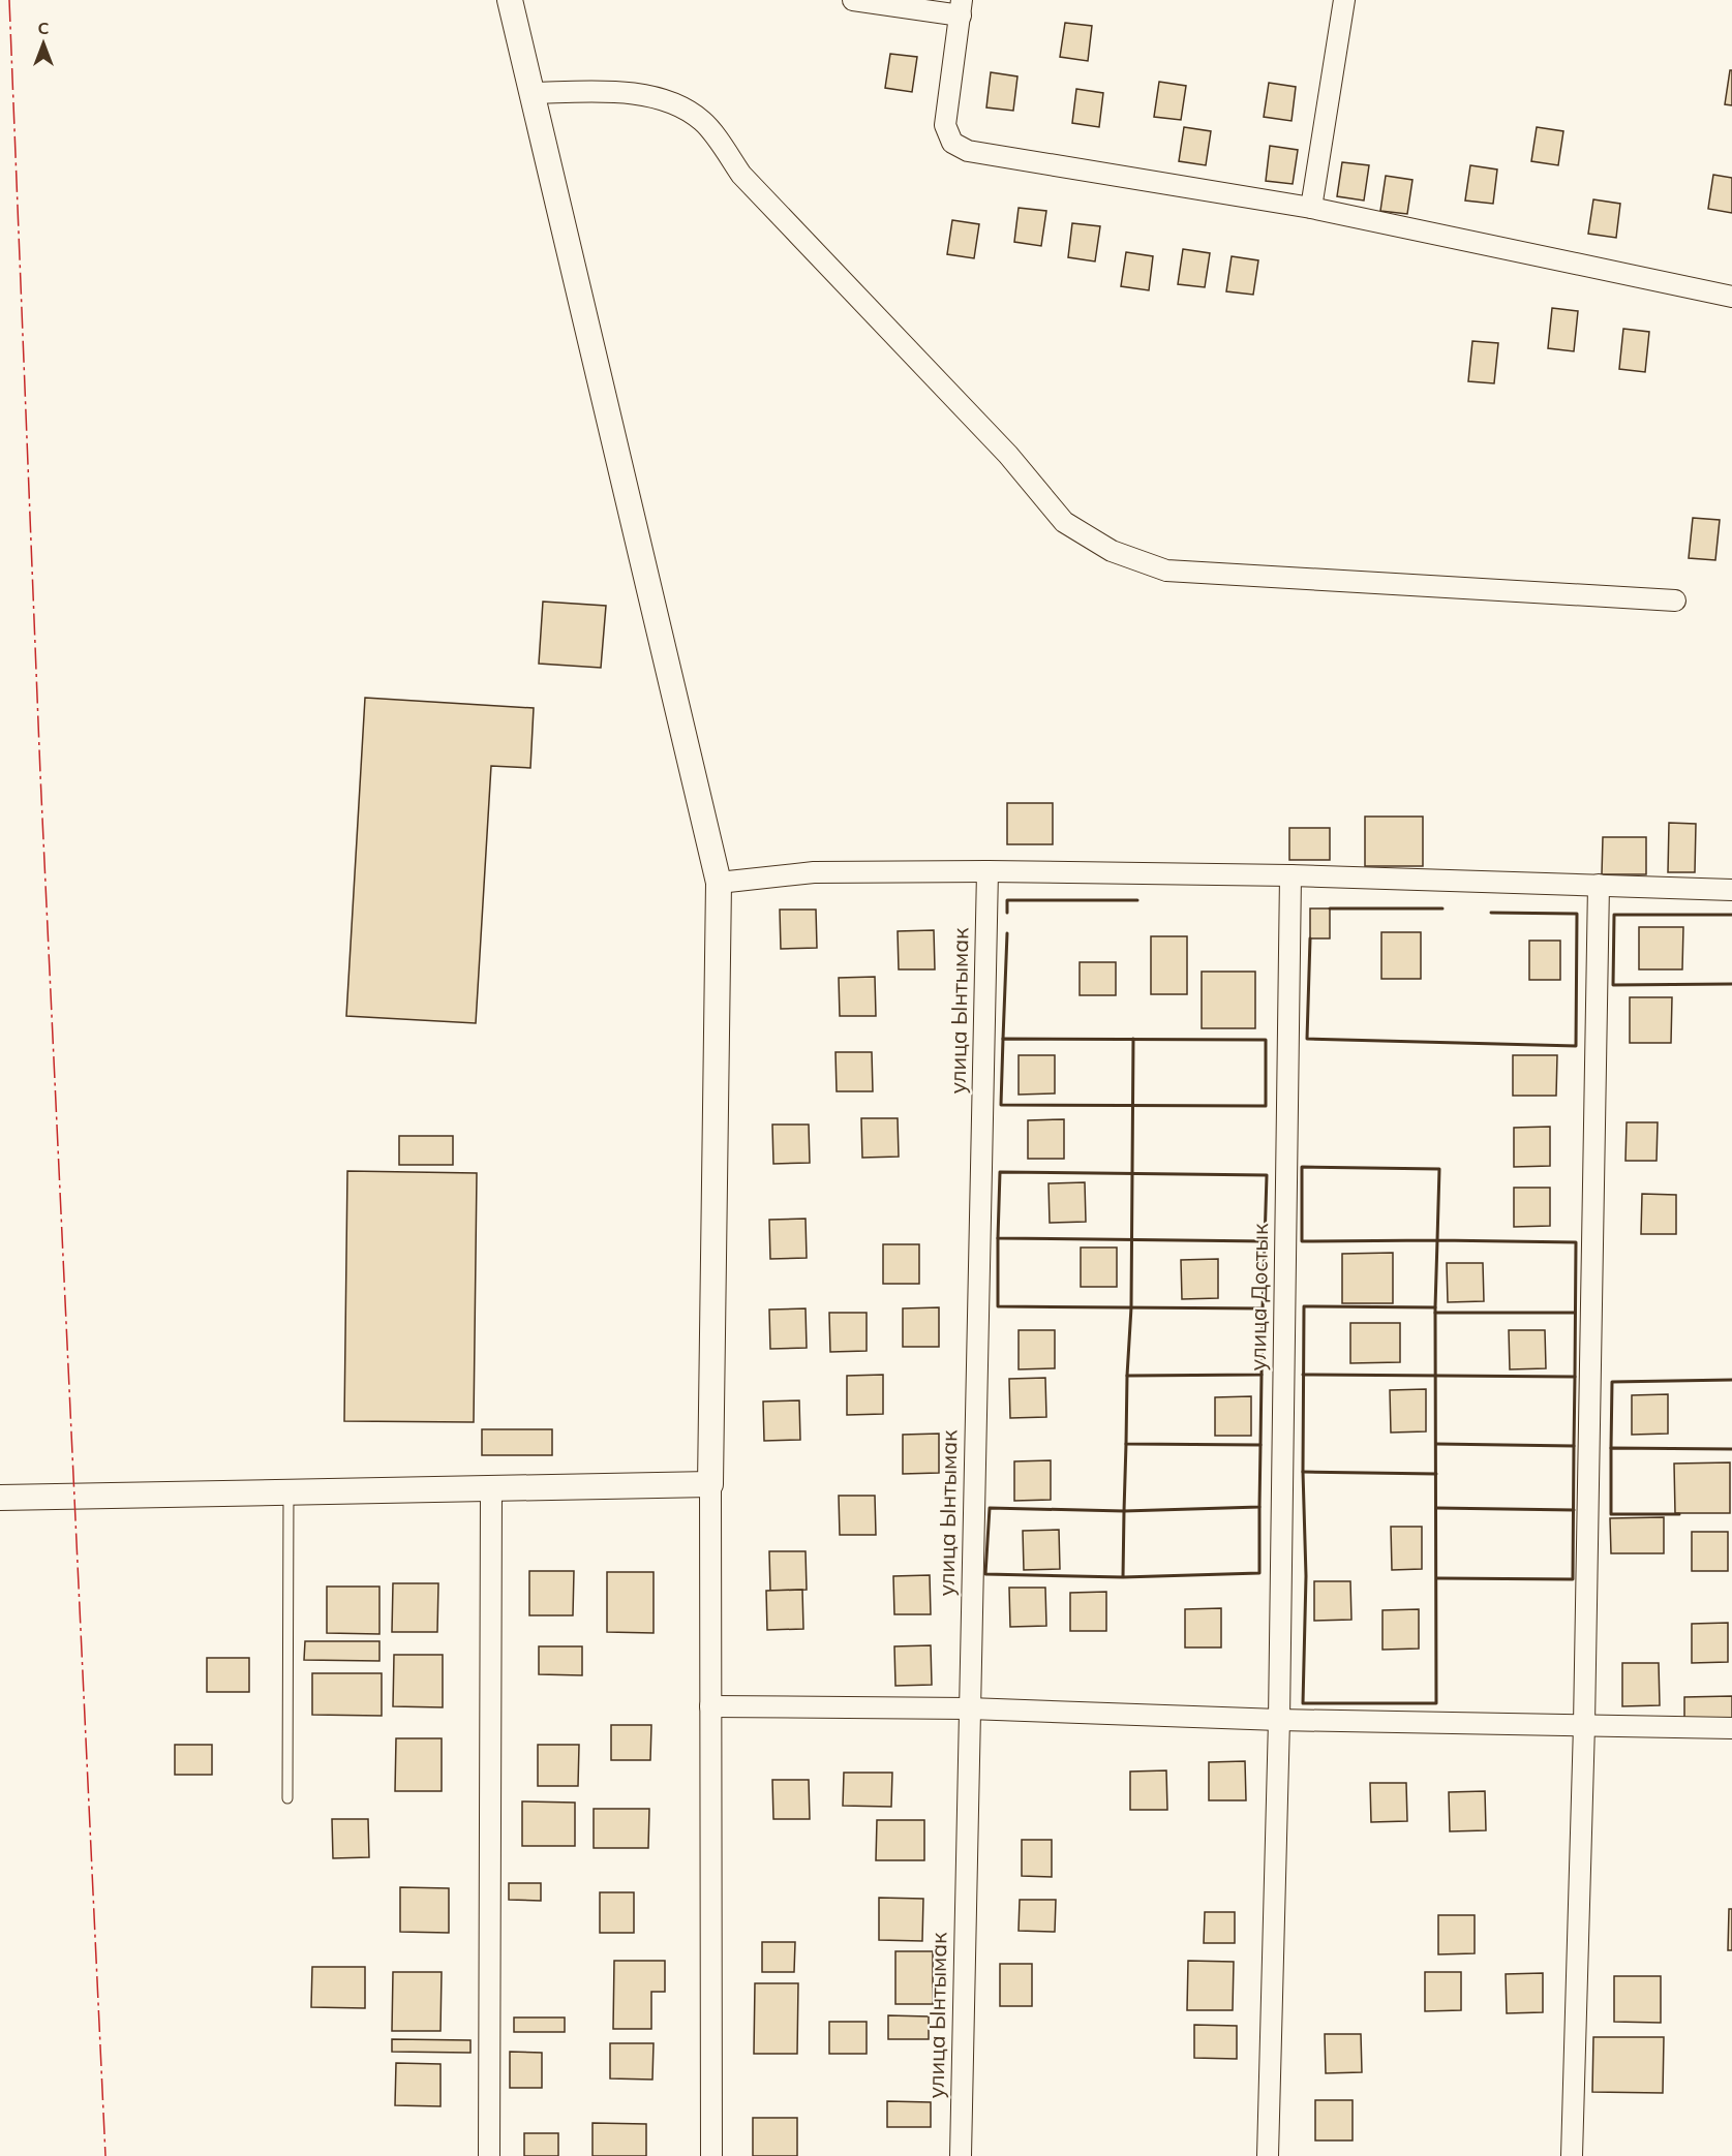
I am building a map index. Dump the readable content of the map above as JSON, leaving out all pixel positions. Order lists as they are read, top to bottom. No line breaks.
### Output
{"streets":{"street":["улица Ынтымак","улица Достык"]},"north":"top"}
